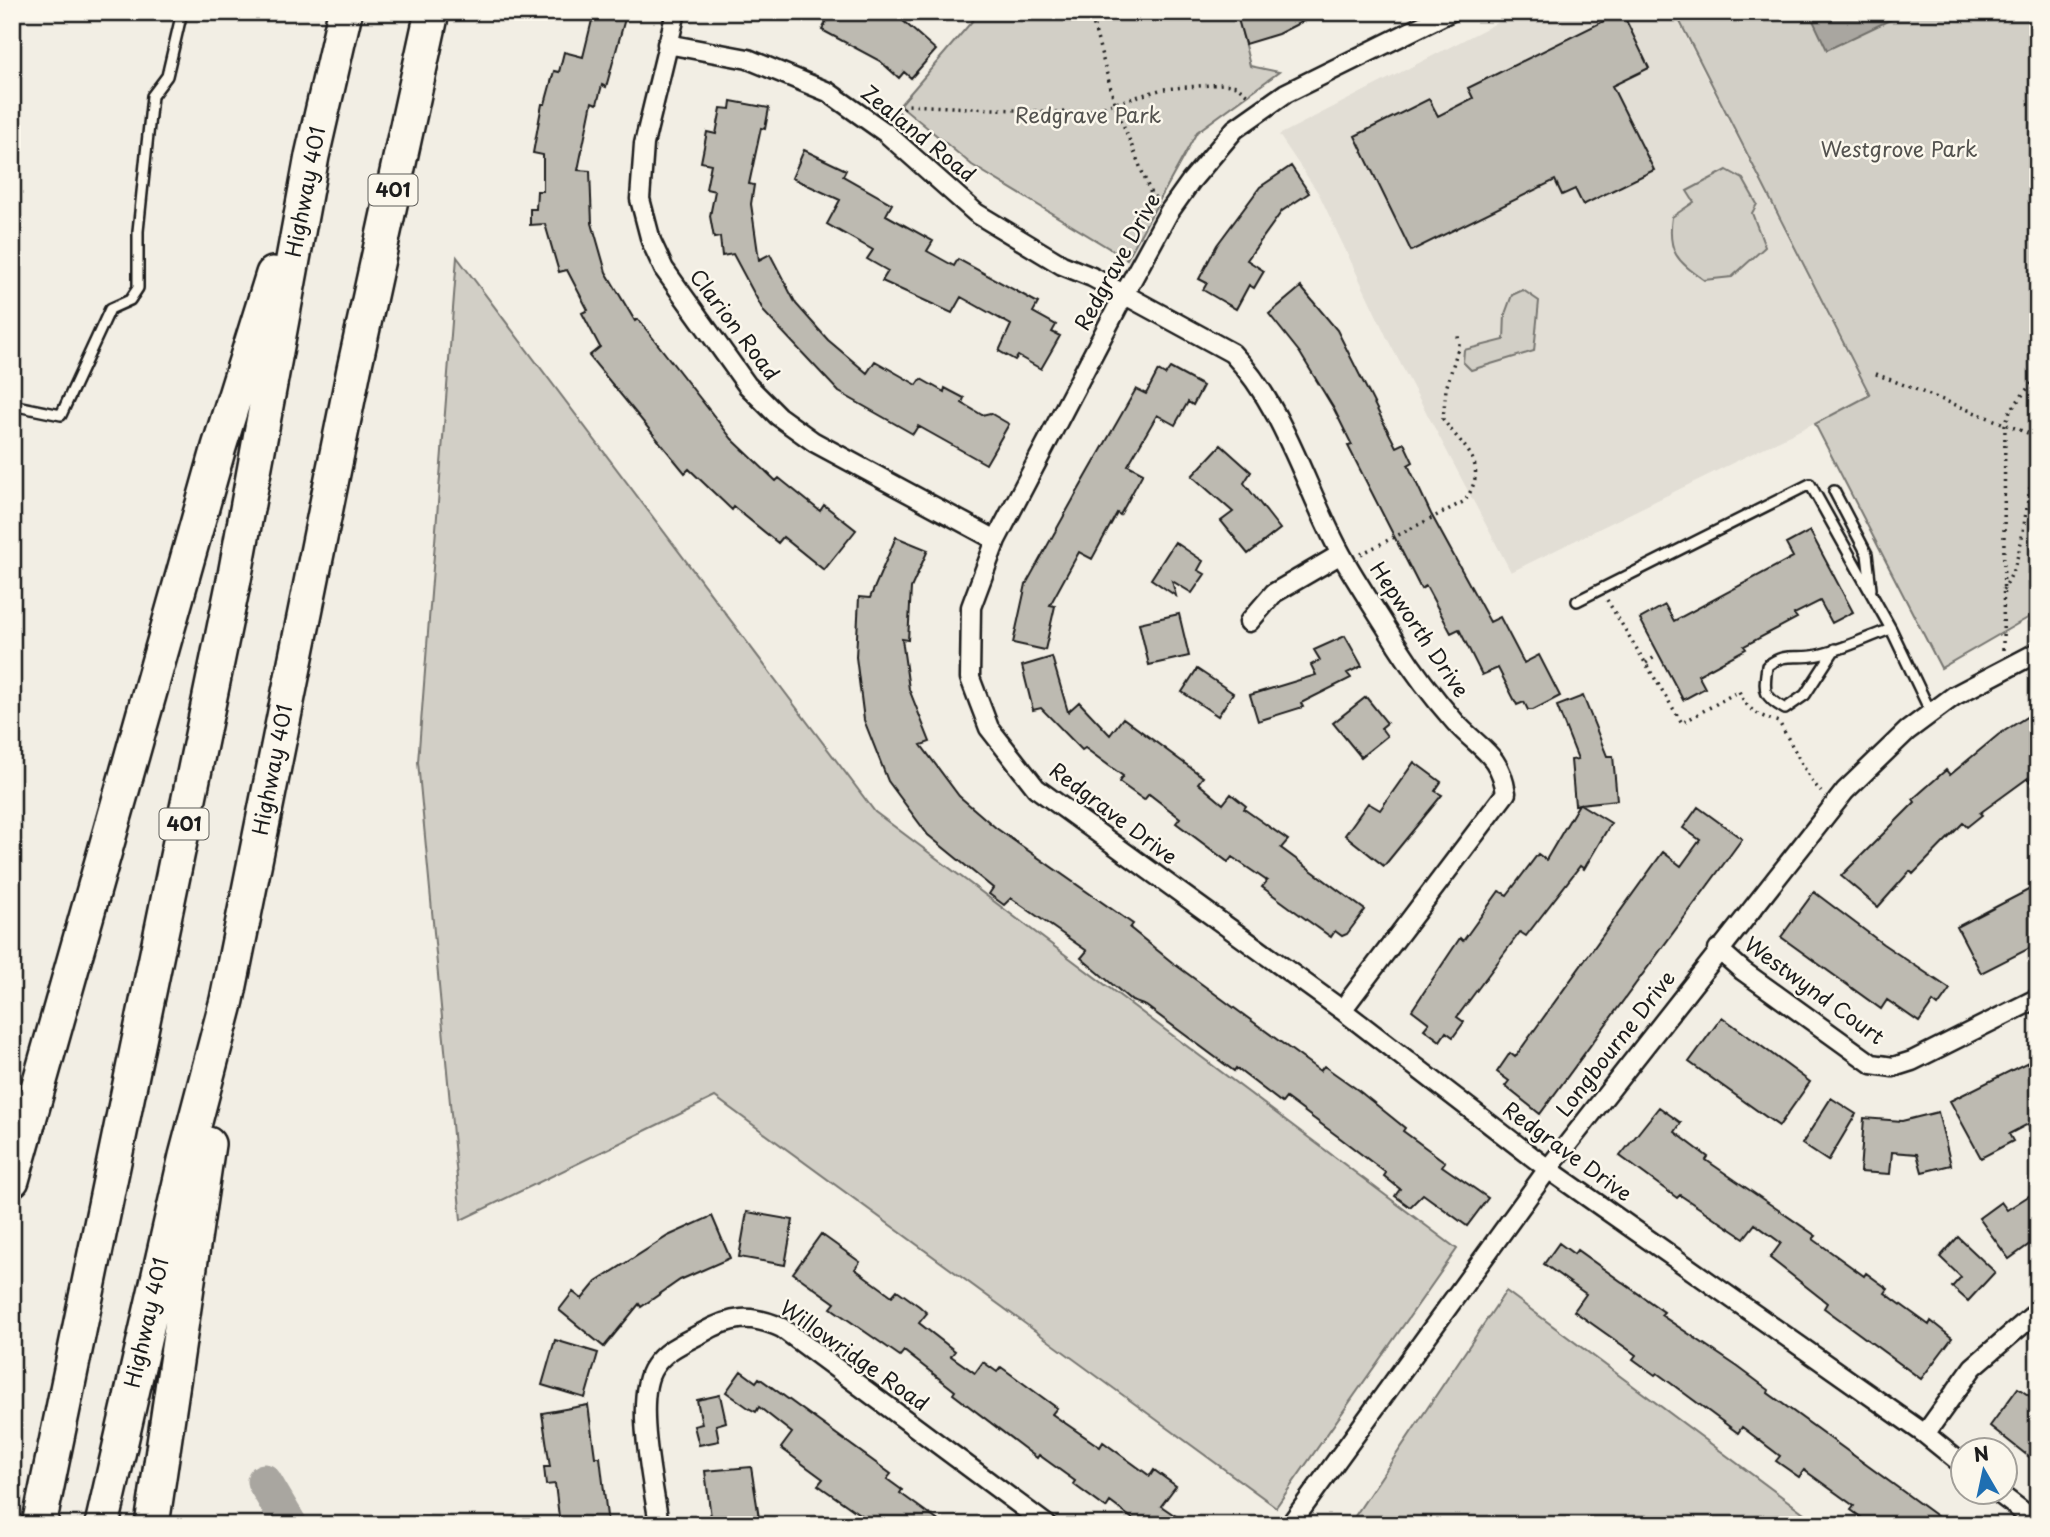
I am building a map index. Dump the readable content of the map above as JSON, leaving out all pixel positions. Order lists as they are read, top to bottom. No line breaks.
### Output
{"streets":{"highway":["401","Highway 401"],"street":["Zealand Road","Redgrave Drive","Clarion Road","Hepworth Drive","Westwynd Court","Longbourne Drive","Willowridge Road"]},"crossings":[["Zealand Road","Redgrave Drive"],["Zealand Road","Clarion Road"],["Zealand Road","Hepworth Drive"],["Redgrave Drive","Clarion Road"],["Redgrave Drive","Hepworth Drive"],["Redgrave Drive","Longbourne Drive"],["Westwynd Court","Longbourne Drive"]],"parks":["Redgrave Park","Westgrove Park"],"north":"top"}
